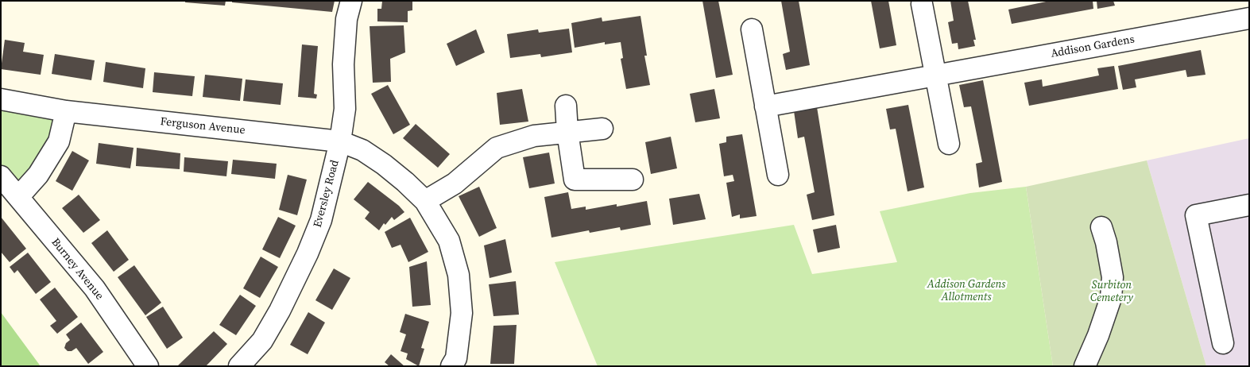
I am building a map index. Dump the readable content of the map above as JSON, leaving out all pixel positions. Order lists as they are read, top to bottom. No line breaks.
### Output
{"streets":{"street":["Addison Gardens","Ferguson Avenue","Eversley Road","Burney Avenue"]},"crossings":[["Ferguson Avenue","Eversley Road"]],"parks":["Addison Gardens Allotments","Surbiton Cemetery"]}
